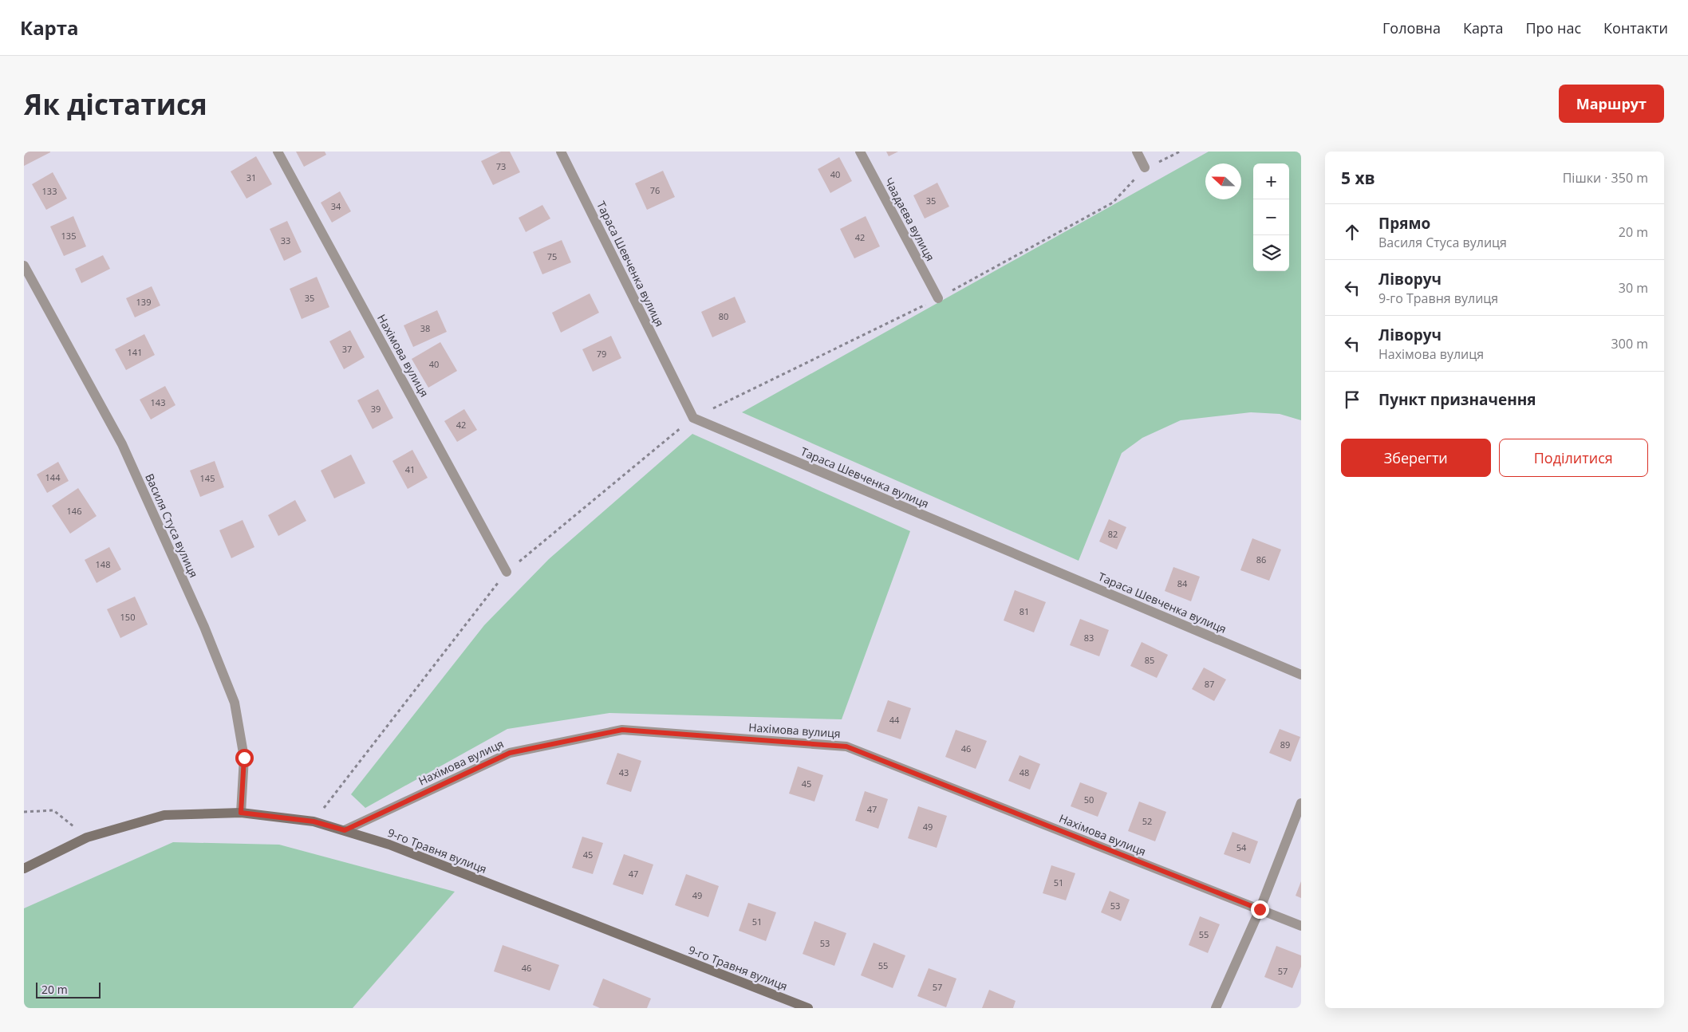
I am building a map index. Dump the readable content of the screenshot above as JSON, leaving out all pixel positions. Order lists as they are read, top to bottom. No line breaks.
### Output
{"streets":{"main road":["9-го Травня вулиця"],"street":["Чаадаєва вулиця","Тараса Шевченка вулиця","Нахімова вулиця","Василя Стуса вулиця"]},"crossings":[["Нахімова вулиця","9-го Травня вулиця"],["Василя Стуса вулиця","9-го Травня вулиця"]],"house_numbers":["73","40","31","76","133","35","34","135","42","33","75","35","139","80","38","37","141","79","40","143","39","42","41","144","145","146","82","86","148","84","81","150","83","85","87","44","89","46","43","48","45","50","47","52","49","54","45","47","51","49","53","51","55","53","55","46","57","57"],"scale_bar":"20 m","north":"left","page":{"header":"Карта","nav":["Головна","Карта","Про нас","Контакти"],"buttons":["Маршрут",["Зберегти","Поділитися"]],"title":"Як дістатися","heading":["5 хв","Пішки · 350 m"],"map_buttons":["+","−"],"list":[["Прямо","Василя Стуса вулиця","20 m"],["Ліворуч","9-го Травня вулиця","30 m"],["Ліворуч","Нахімова вулиця","300 m"],"Пункт призначення"],"scale":"20 m"}}
